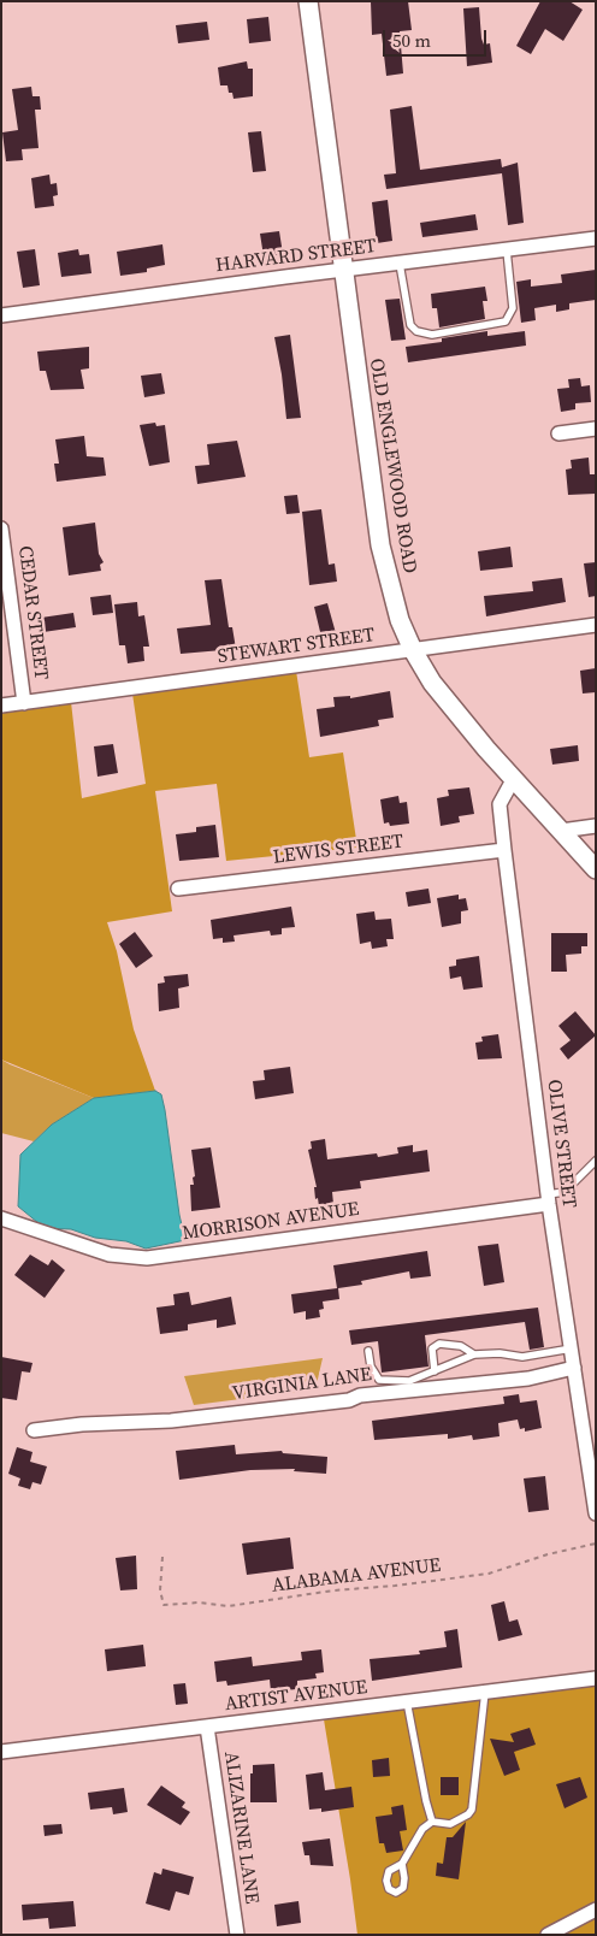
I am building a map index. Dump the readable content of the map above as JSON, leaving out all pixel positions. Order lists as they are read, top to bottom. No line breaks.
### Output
{"streets":{"street":["HARVARD STREET","OLD ENGLEWOOD ROAD","CEDAR STREET","STEWART STREET","LEWIS STREET","OLIVE STREET","MORRISON AVENUE","VIRGINIA LANE","ARTIST AVENUE","ALIZARINE LANE"],"path":["ALABAMA AVENUE"]},"crossings":[["HARVARD STREET","OLD ENGLEWOOD ROAD"],["OLD ENGLEWOOD ROAD","STEWART STREET"],["OLD ENGLEWOOD ROAD","OLIVE STREET"],["CEDAR STREET","STEWART STREET"],["LEWIS STREET","OLIVE STREET"],["OLIVE STREET","MORRISON AVENUE"],["OLIVE STREET","VIRGINIA LANE"],["ARTIST AVENUE","ALIZARINE LANE"]],"scale_bar":"50 m"}
